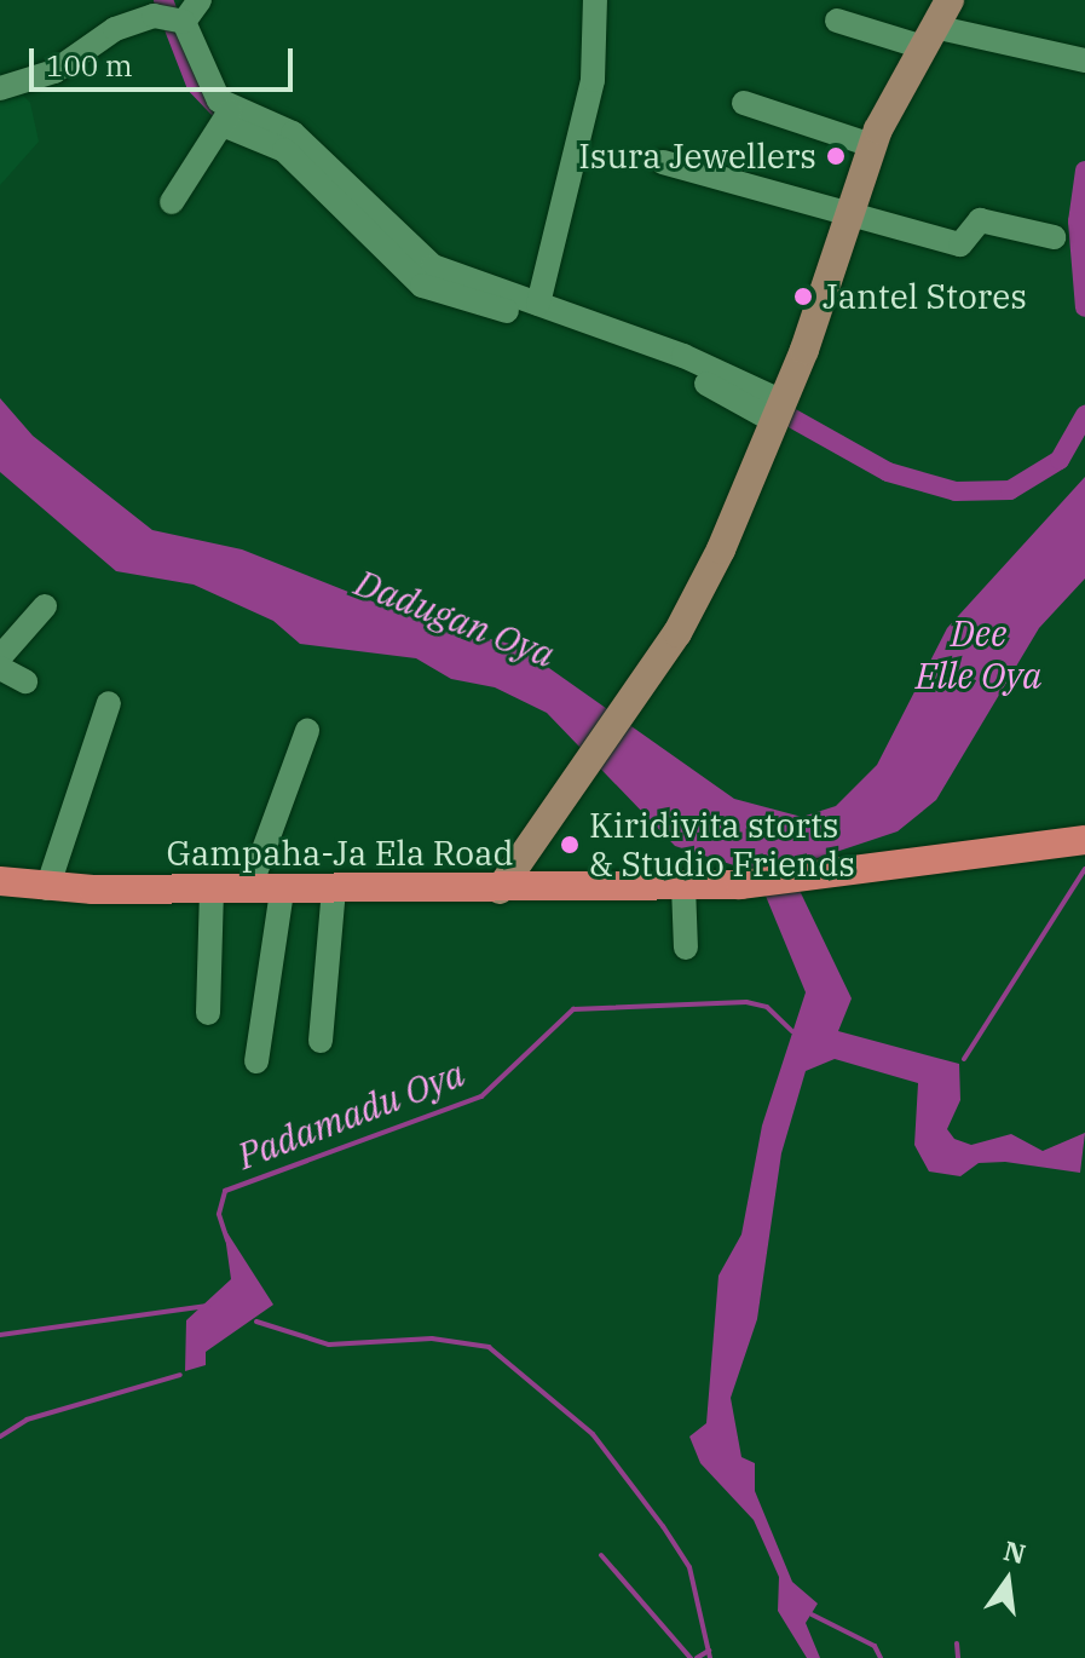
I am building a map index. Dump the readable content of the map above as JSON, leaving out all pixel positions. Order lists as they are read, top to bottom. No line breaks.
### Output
{"streets":{"highway":["Gampaha-Ja Ela Road"]},"water":["Dadugan Oya","Dee Elle Oya","Padamadu Oya"],"places":["Isura Jewellers","Jantel Stores","Kiridivita storts & Studio Friends"],"scale_bar":"100 m","north":"top"}
